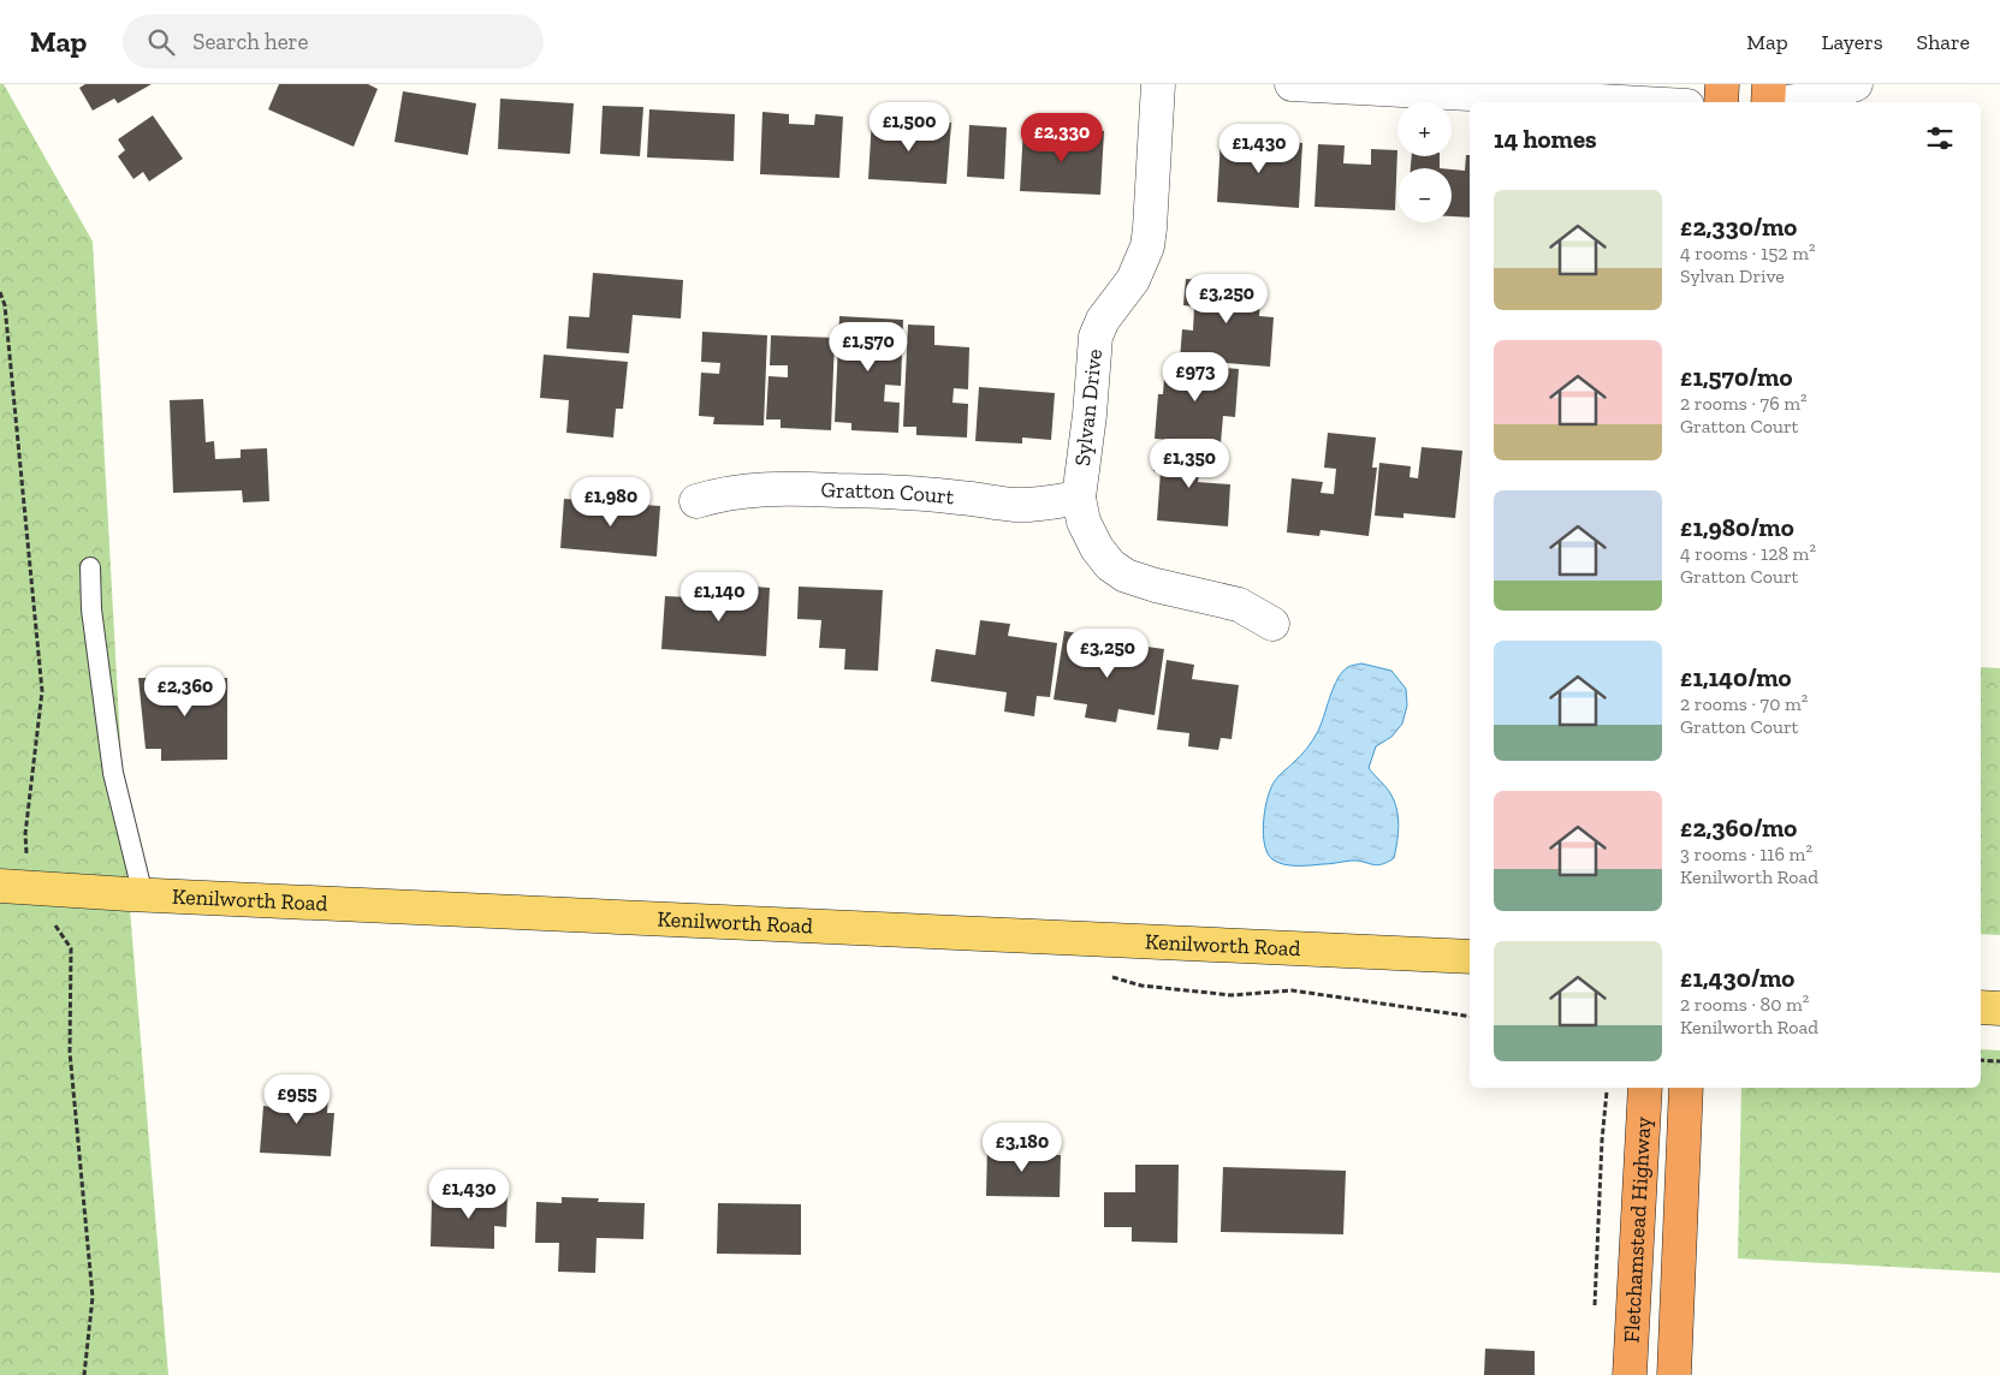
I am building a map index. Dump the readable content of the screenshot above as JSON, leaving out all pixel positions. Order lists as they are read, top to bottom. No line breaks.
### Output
{"streets":{"highway":["Fletchamstead Highway"],"main road":["Kenilworth Road"],"street":["Sylvan Drive","Gratton Court"]},"crossings":[["Sylvan Drive","Gratton Court"]],"page":{"header":"Map","search":"Search here","nav":["Map","Layers","Share"],"map_buttons":["+","−"],"price":["£1,500","£2,330","£1,430","£3,250","£1,570","£973","£1,350","£1,980","£1,140","£3,250","£2,360","£955","£3,180","£1,430"],"heading":"14 homes","list":[{"name":"£2,330/mo","note":"4 rooms · 152 m² · Sylvan Drive"},{"name":"£1,570/mo","note":"2 rooms · 76 m² · Gratton Court"},{"name":"£1,980/mo","note":"4 rooms · 128 m² · Gratton Court"},{"name":"£1,140/mo","note":"2 rooms · 70 m² · Gratton Court"},{"name":"£2,360/mo","note":"3 rooms · 116 m² · Kenilworth Road"},{"name":"£1,430/mo","note":"2 rooms · 80 m² · Kenilworth Road"}]}}
